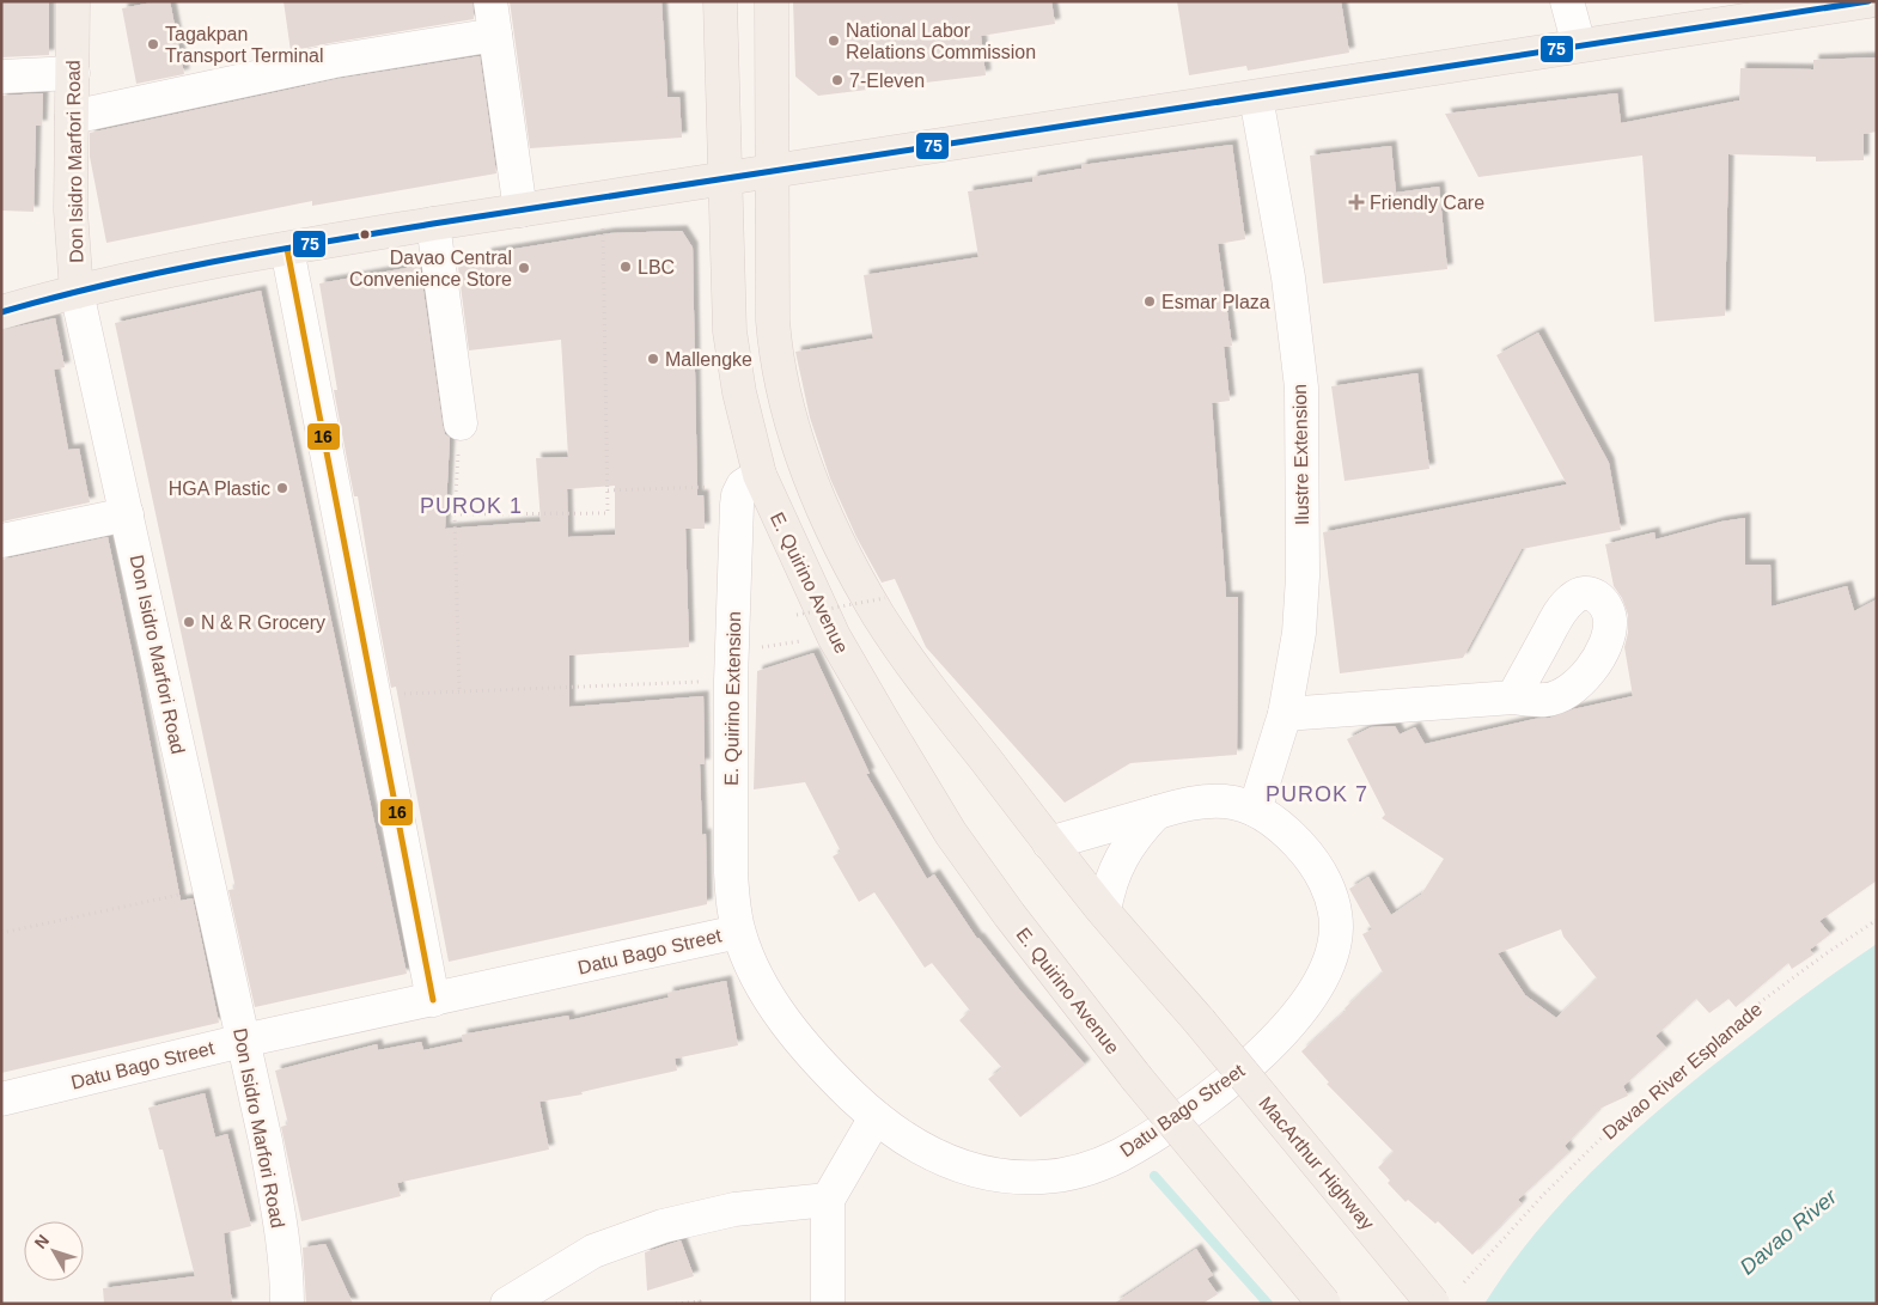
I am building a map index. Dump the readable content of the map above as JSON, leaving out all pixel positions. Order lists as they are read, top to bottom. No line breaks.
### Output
{"streets":{"main road":["Don Isidro Marfori Road","E. Quirino Avenue","MacArthur Highway"],"street":["Ilustre Extension","E. Quirino Extension","Datu Bago Street"],"path":["Davao River Esplanade"]},"crossings":[["Don Isidro Marfori Road","Datu Bago Street"],["Ilustre Extension","Datu Bago Street"],["E. Quirino Avenue","E. Quirino Extension"],["E. Quirino Extension","Datu Bago Street"]],"districts":["PUROK 1","PUROK 7"],"water":["Davao River"],"places":{"other":["National Labor Relations Commission","Tagakpan Transport Terminal","7-Eleven","LBC","Davao Central Convenience Store","Esmar Plaza","Mallengke","HGA Plastic","N & R Grocery"],"health":["Friendly Care"]},"lines":["transit line 75","transit line 16"],"north":"top left"}
